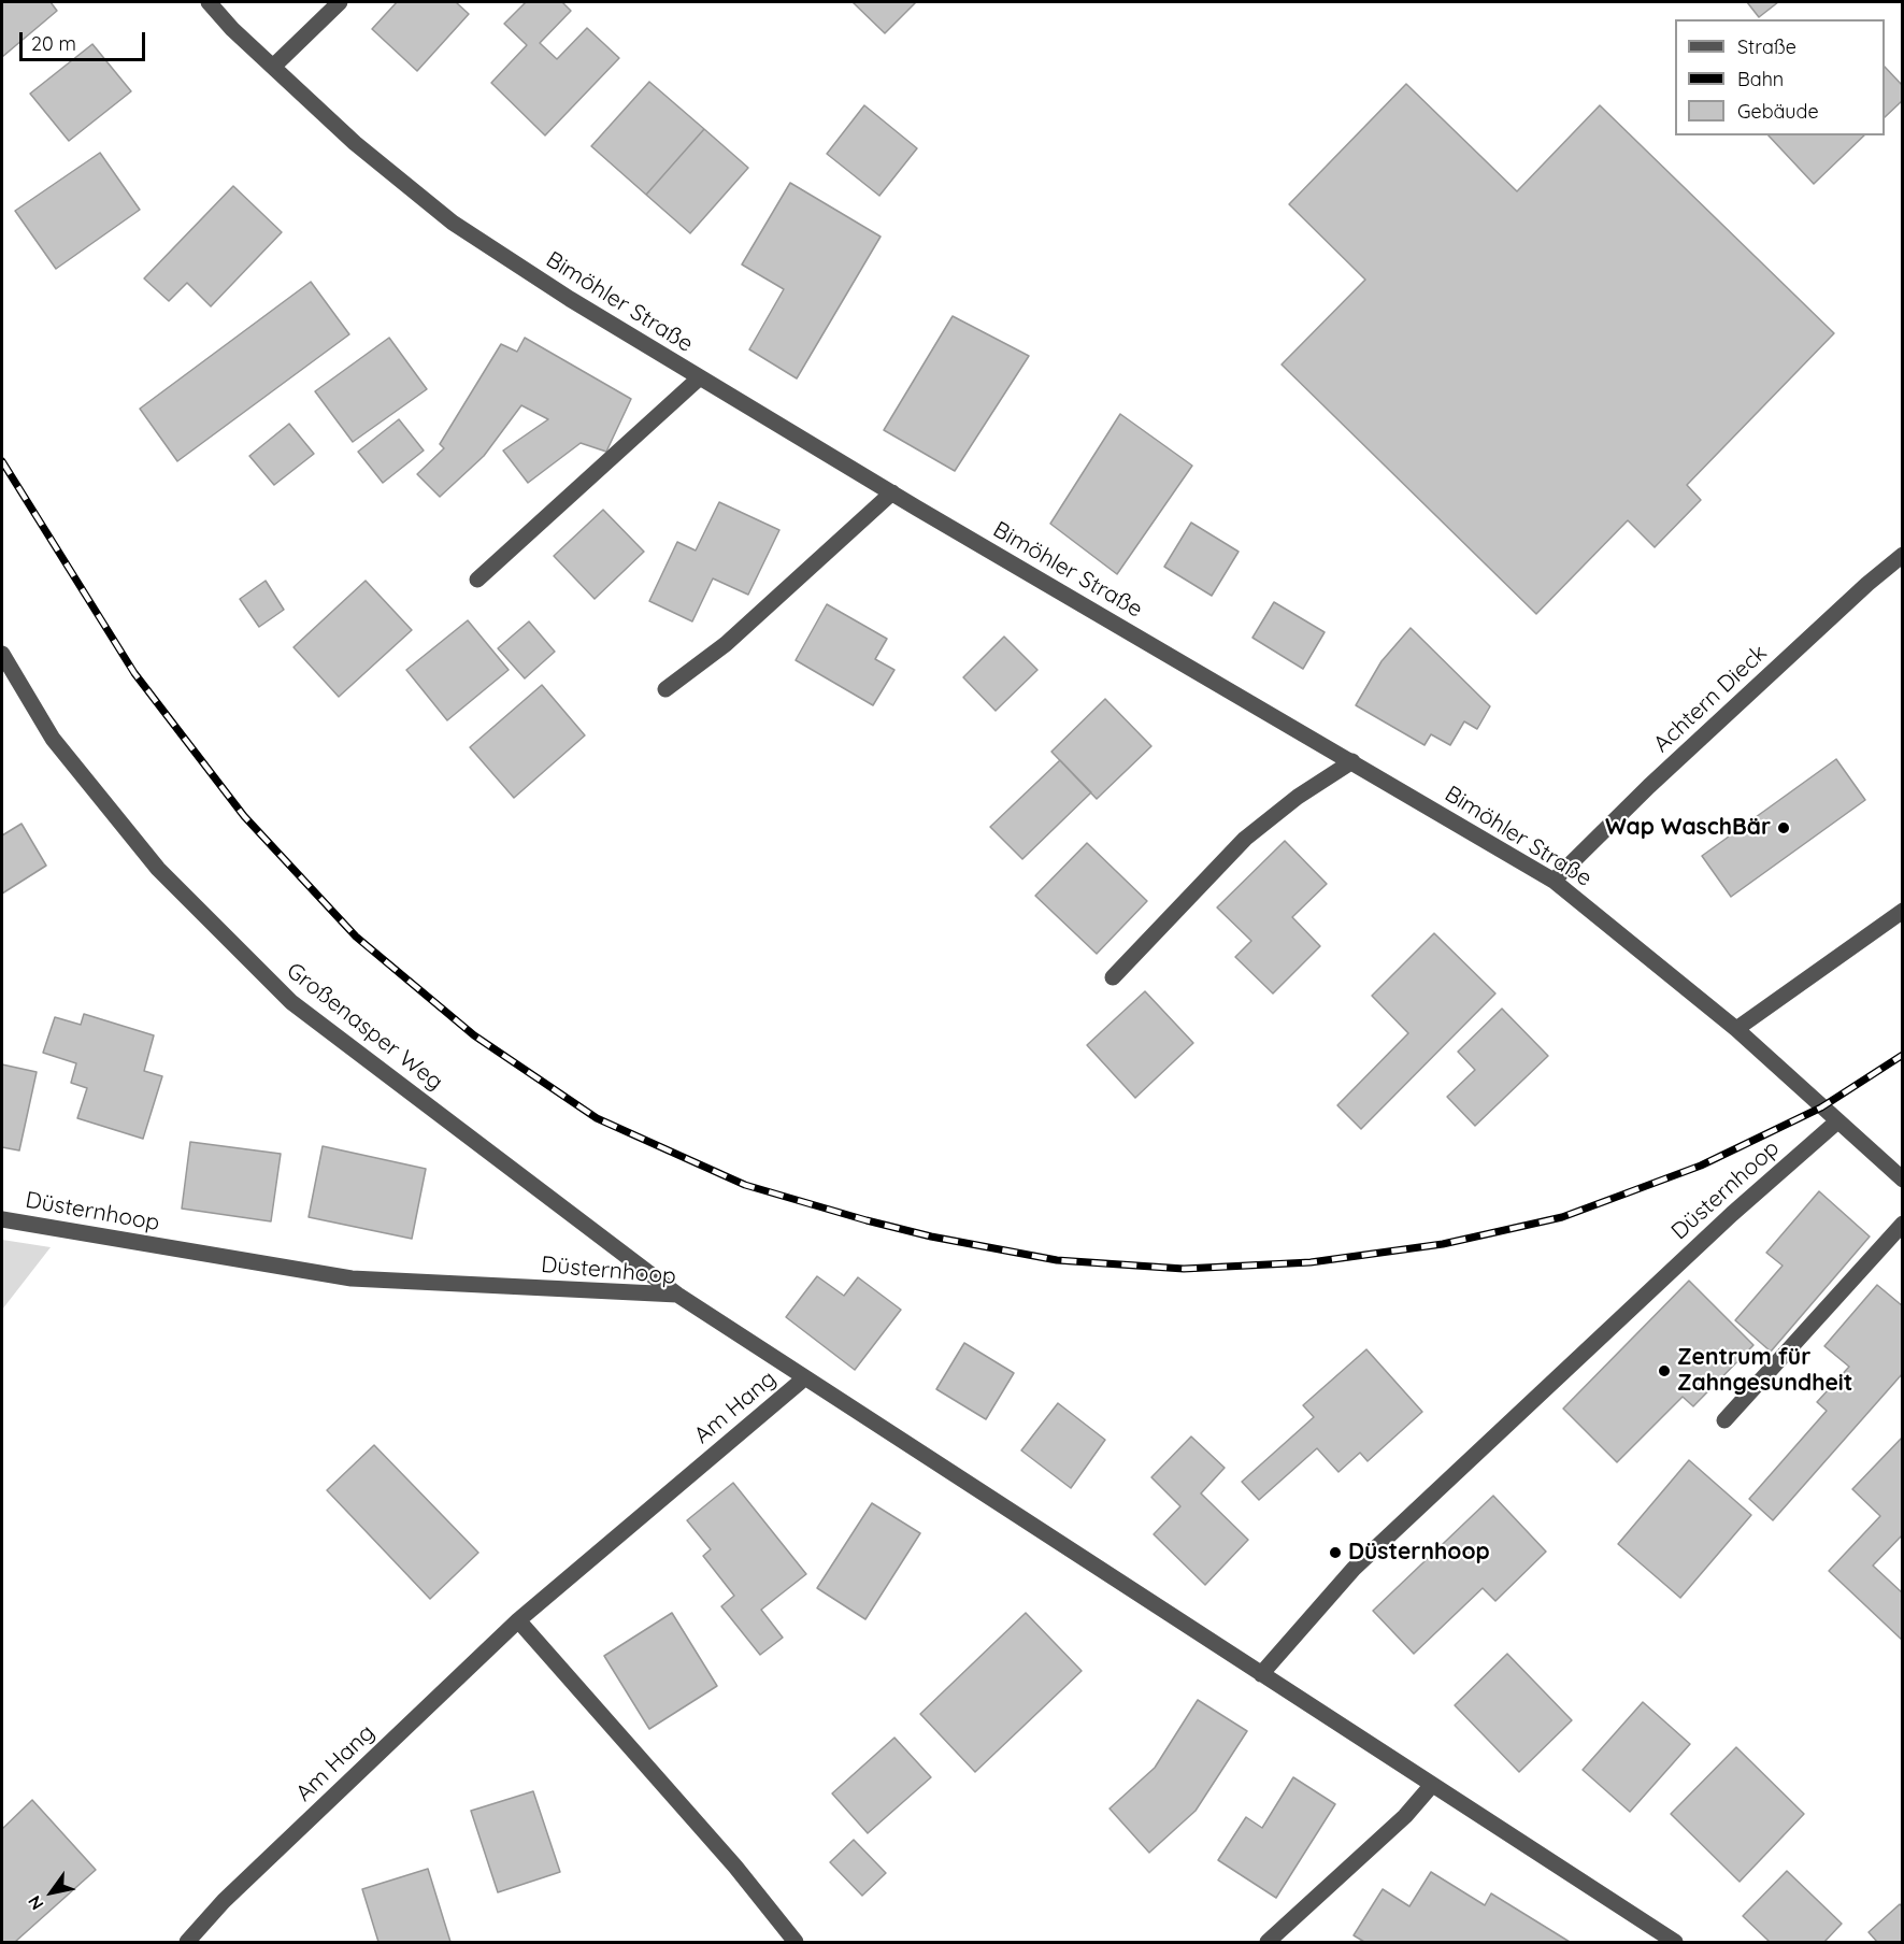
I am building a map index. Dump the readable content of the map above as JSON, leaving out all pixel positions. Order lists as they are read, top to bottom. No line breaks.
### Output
{"streets":{"street":["Bimöhler Straße","Achtern Dieck","Großenasper Weg","Düsternhoop","Am Hang"]},"crossings":[["Bimöhler Straße","Achtern Dieck"],["Bimöhler Straße","Düsternhoop"],["Großenasper Weg","Düsternhoop"],["Düsternhoop","Am Hang"]],"places":["Wap WaschBär","Zentrum für Zahngesundheit","Düsternhoop"],"legend":["Straße","Bahn","Gebäude"],"scale_bar":"20 m","north":"bottom left"}
